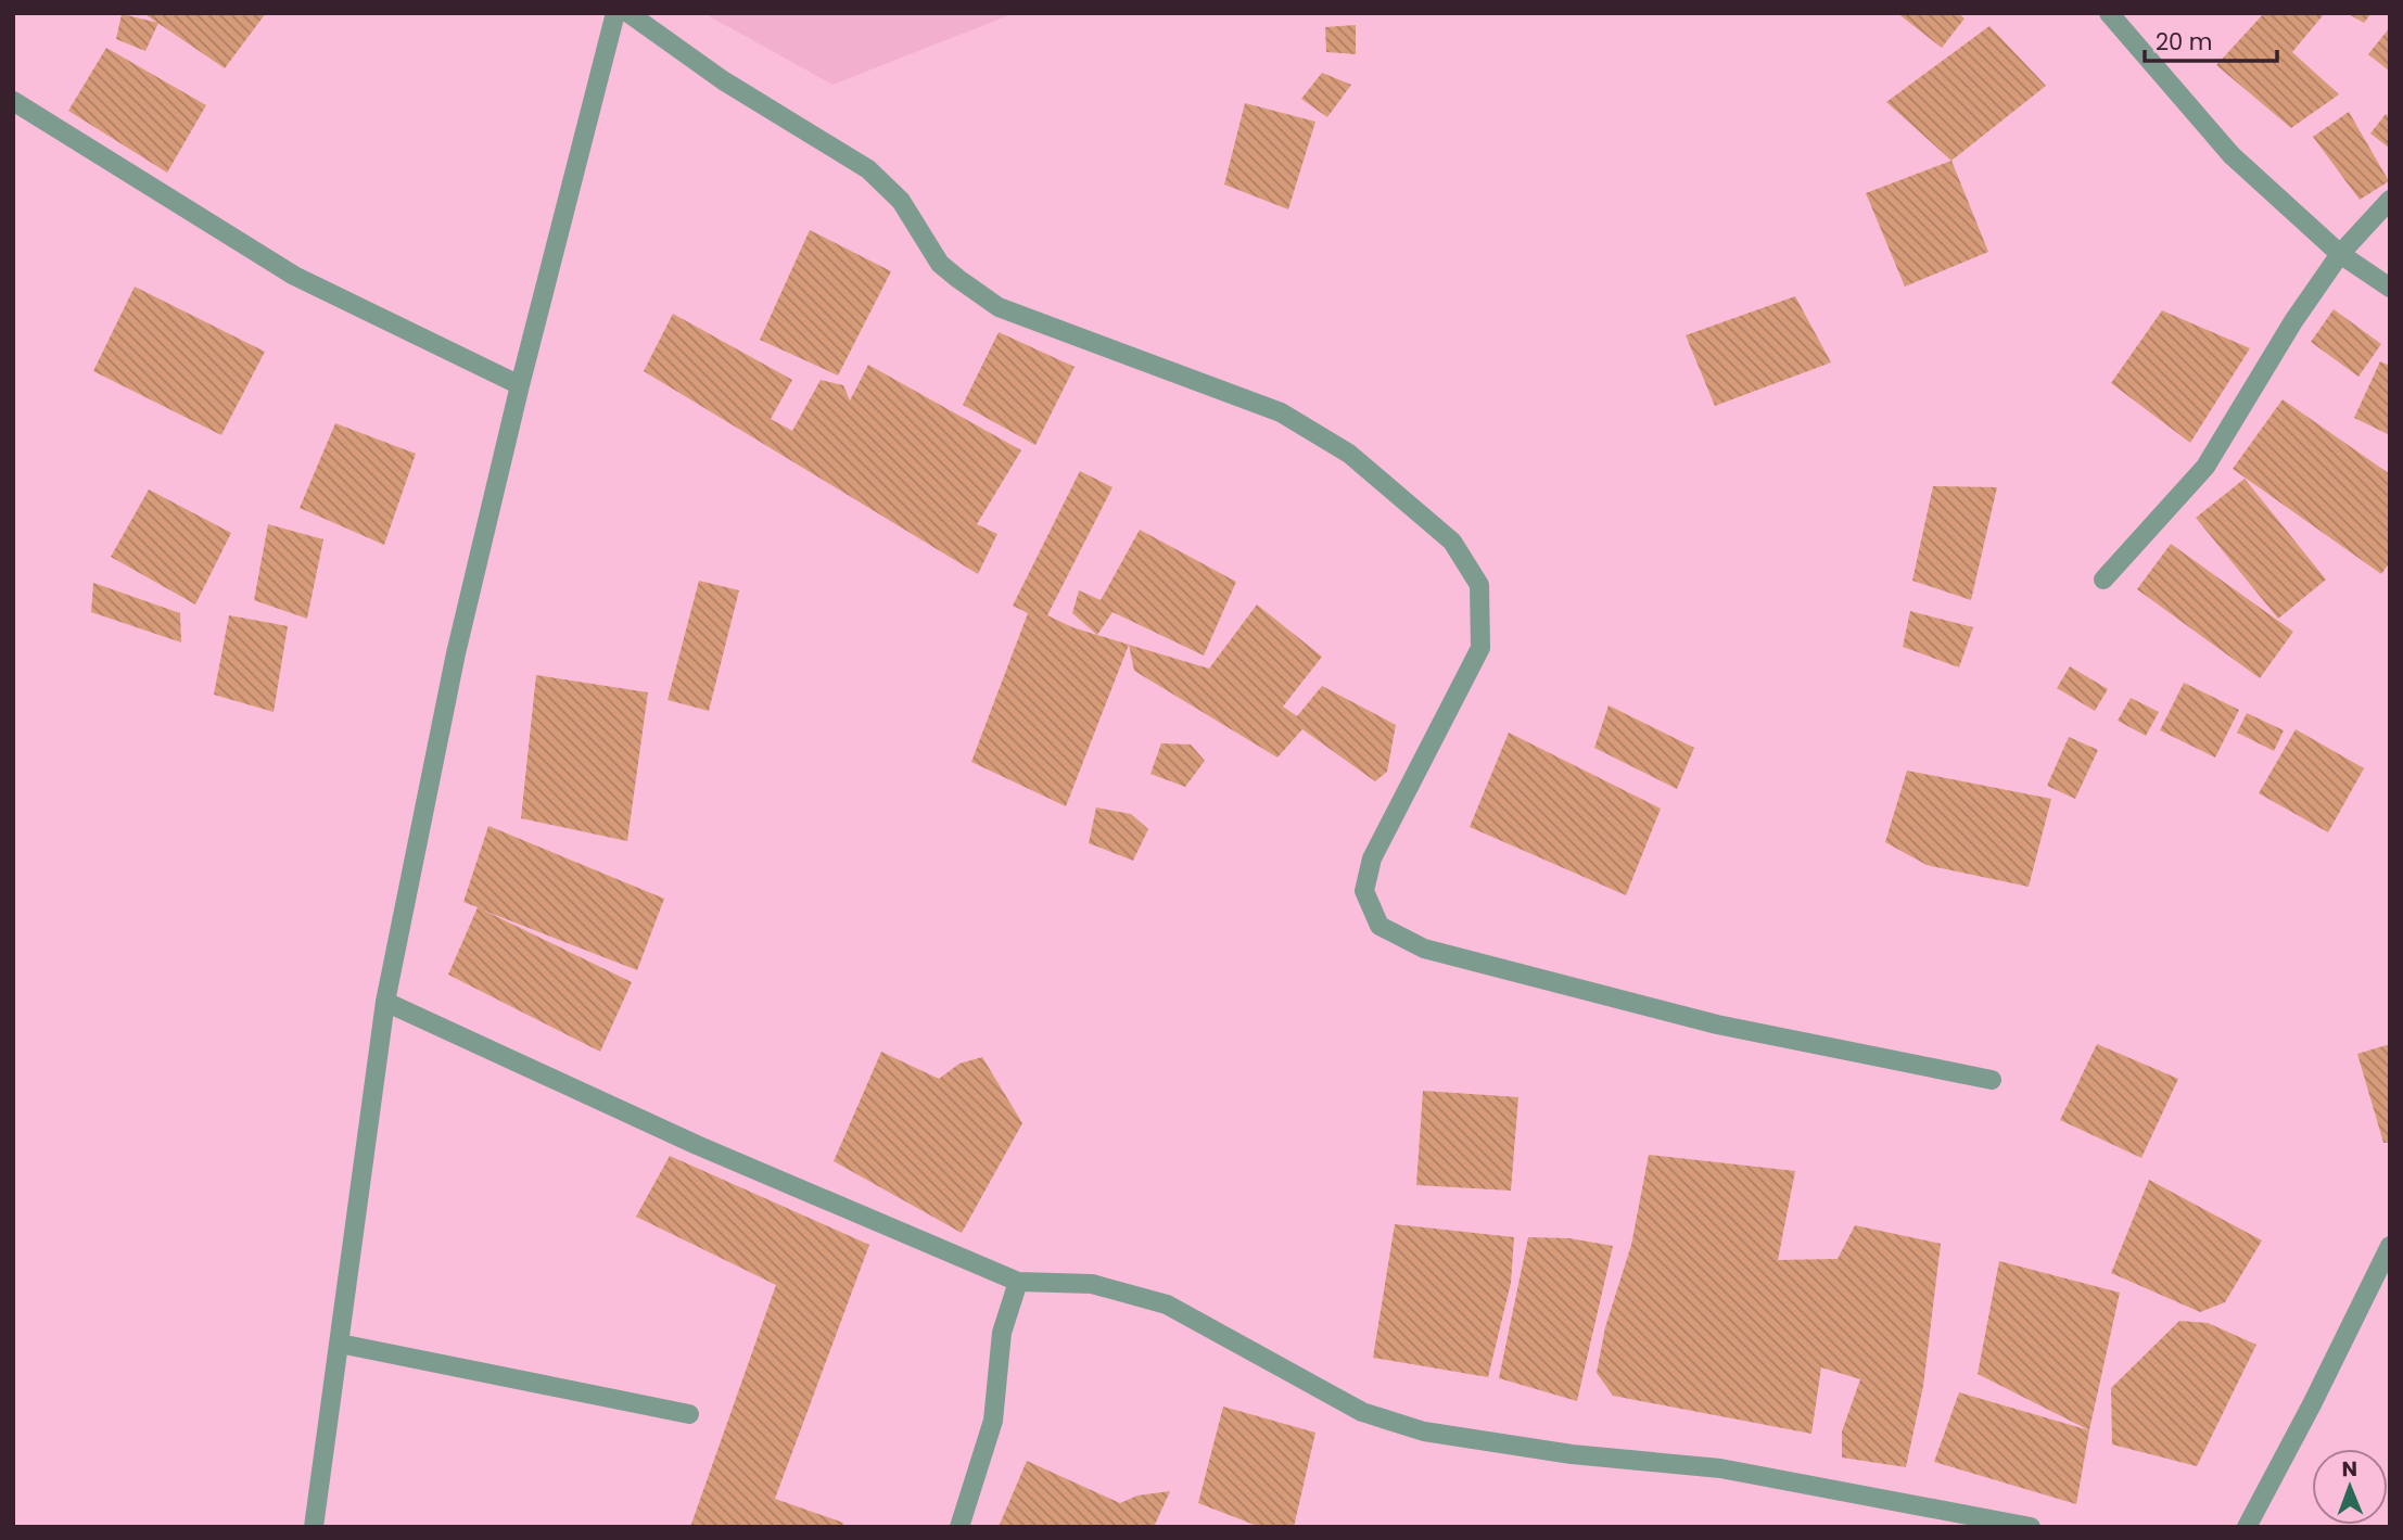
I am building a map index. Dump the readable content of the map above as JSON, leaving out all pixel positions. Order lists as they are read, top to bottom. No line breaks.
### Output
{"scale_bar":"20 m","north":"top"}
